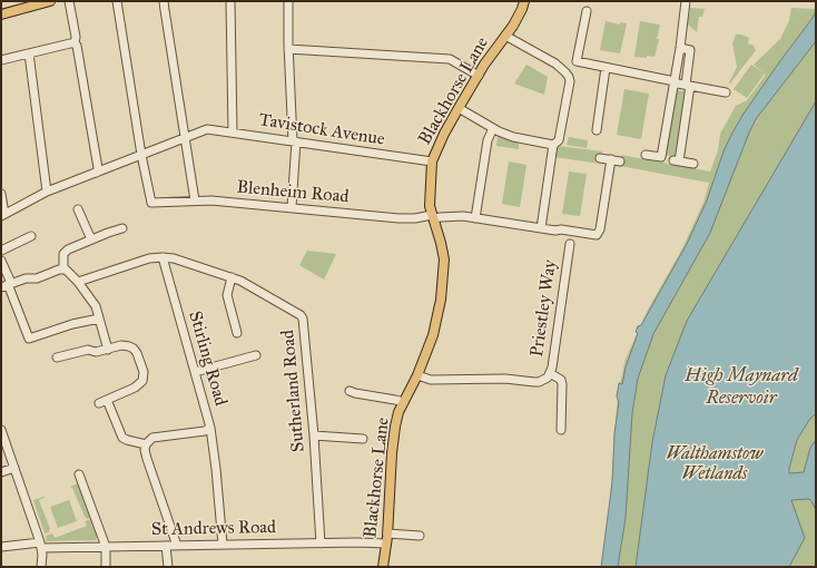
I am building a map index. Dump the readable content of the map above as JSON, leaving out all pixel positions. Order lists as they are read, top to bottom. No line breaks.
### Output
{"streets":{"main road":["Blackhorse Lane"],"street":["Tavistock Avenue","Blenheim Road","Priestley Way","Stirling Road","Sutherland Road","St Andrews Road"]},"crossings":[["Blackhorse Lane","Tavistock Avenue"],["Blackhorse Lane","Blenheim Road"],["Blackhorse Lane","Priestley Way"],["Blackhorse Lane","St Andrews Road"],["Stirling Road","Sutherland Road"],["Sutherland Road","St Andrews Road"]],"water":["High Maynard Reservoir"],"parks":["Walthamstow Wetlands"]}
